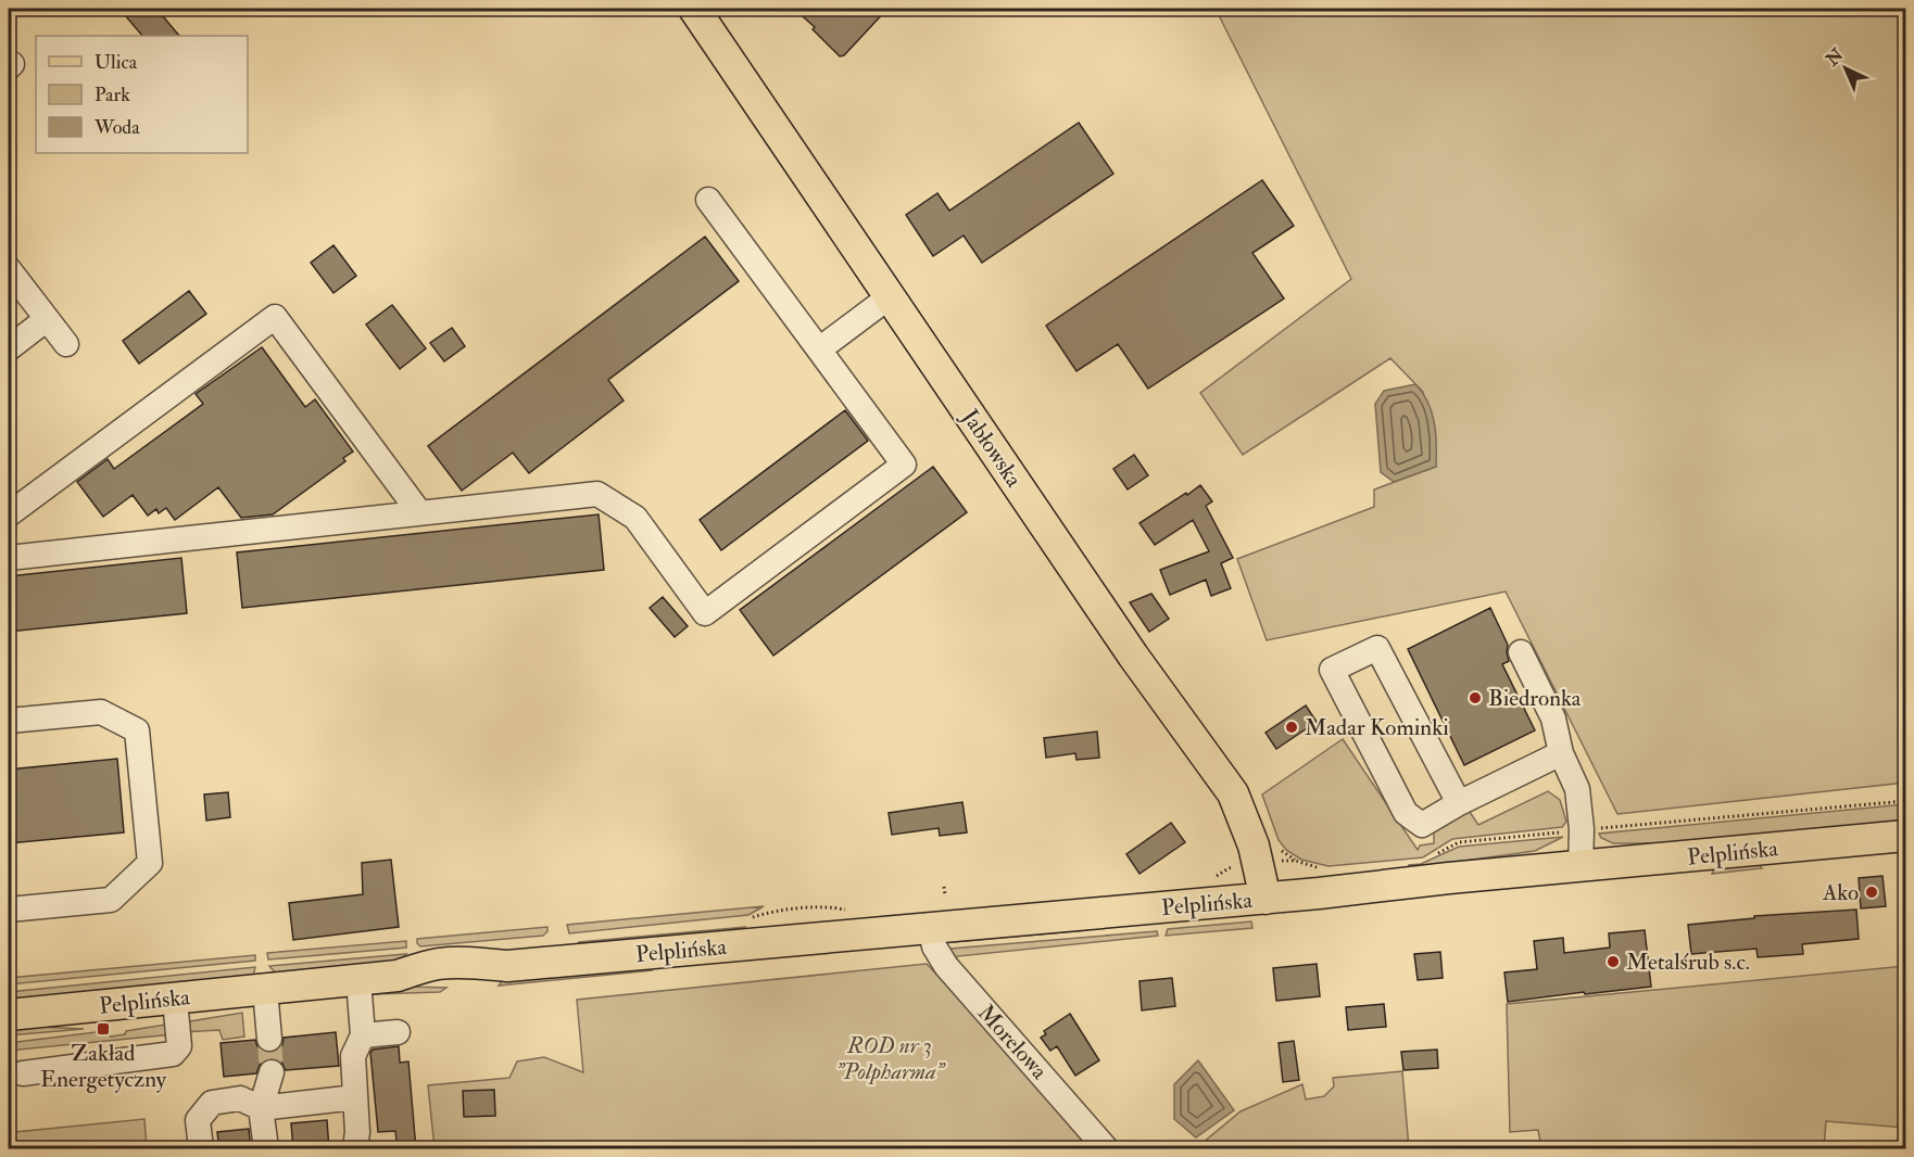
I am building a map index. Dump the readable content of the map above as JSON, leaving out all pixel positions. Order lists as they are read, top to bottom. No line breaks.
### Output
{"streets":{"main road":["Jabłowska","Pelplińska"],"street":["Morelowa"]},"crossings":[["Jabłowska","Pelplińska"],["Pelplińska","Morelowa"]],"parks":["ROD nr 3 \"Polpharma\""],"places":{"other":["Biedronka","Madar Kominki","Ako","Metalśrub s.c."],"transit":["Zakład Energetyczny"]},"legend":["Ulica","Park","Woda"],"north":"top left"}
